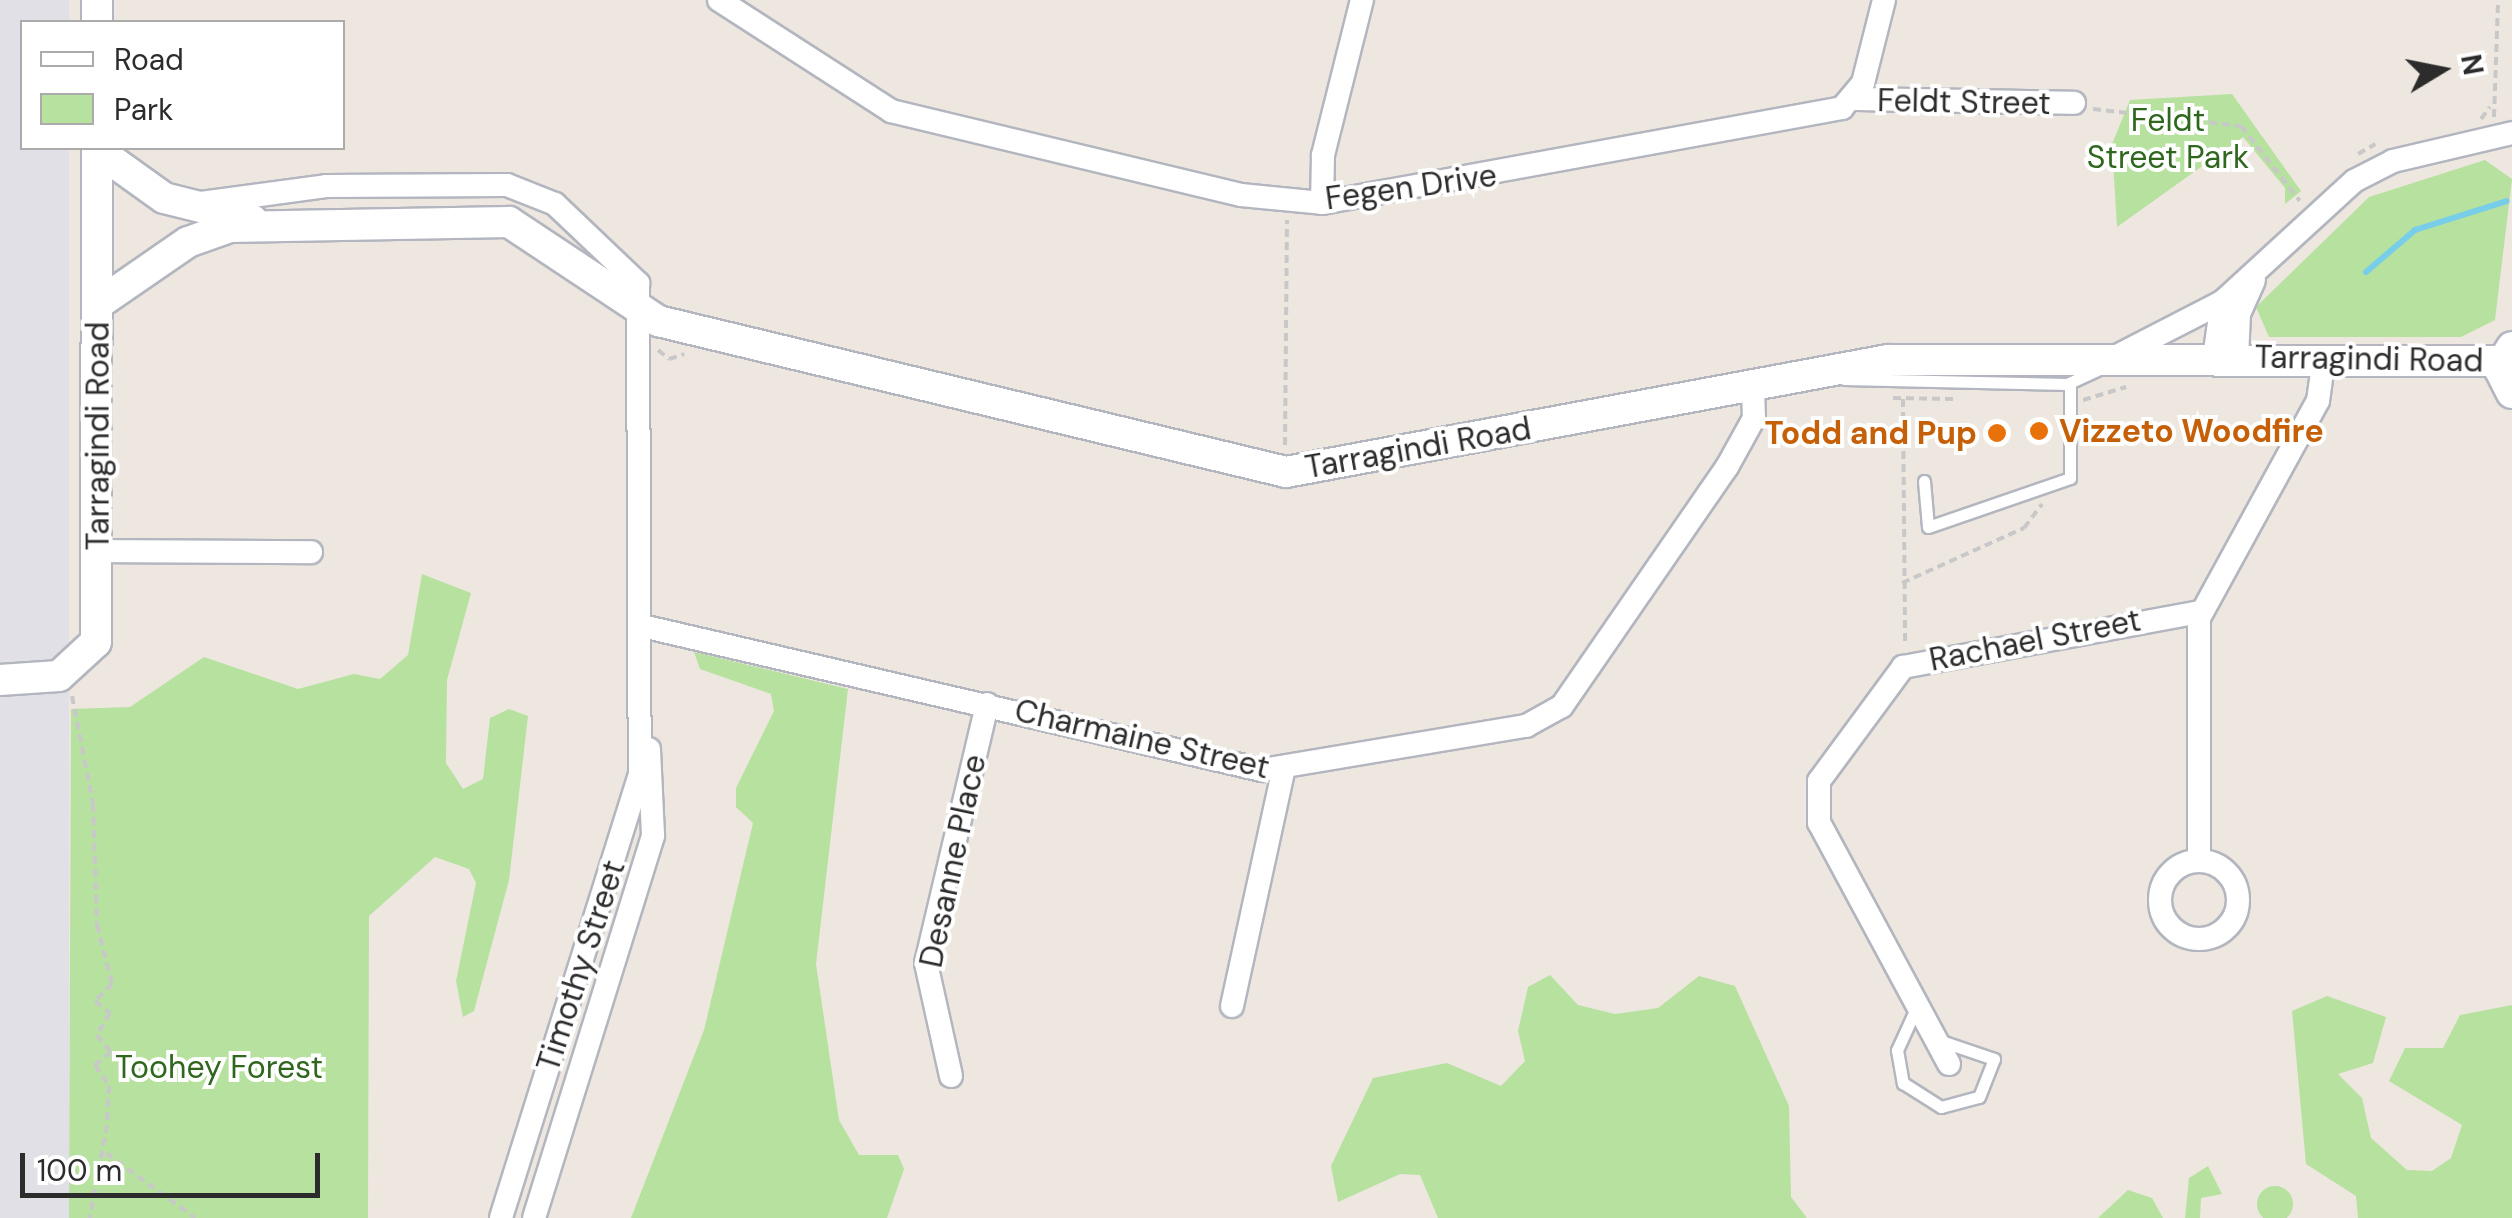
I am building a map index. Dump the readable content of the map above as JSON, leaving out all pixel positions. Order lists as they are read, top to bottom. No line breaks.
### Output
{"streets":{"street":["Feldt Street","Fegen Drive","Tarragindi Road","Rachael Street","Charmaine Street","Desanne Place","Timothy Street"]},"crossings":[["Feldt Street","Fegen Drive"],["Tarragindi Road","Charmaine Street"],["Tarragindi Road","Timothy Street"],["Charmaine Street","Desanne Place"],["Charmaine Street","Timothy Street"]],"parks":["Feldt Street Park","Toohey Forest"],"places":["Vizzeto Woodfire","Todd and Pup"],"legend":["Road","Park"],"scale_bar":"100 m","north":"right"}
